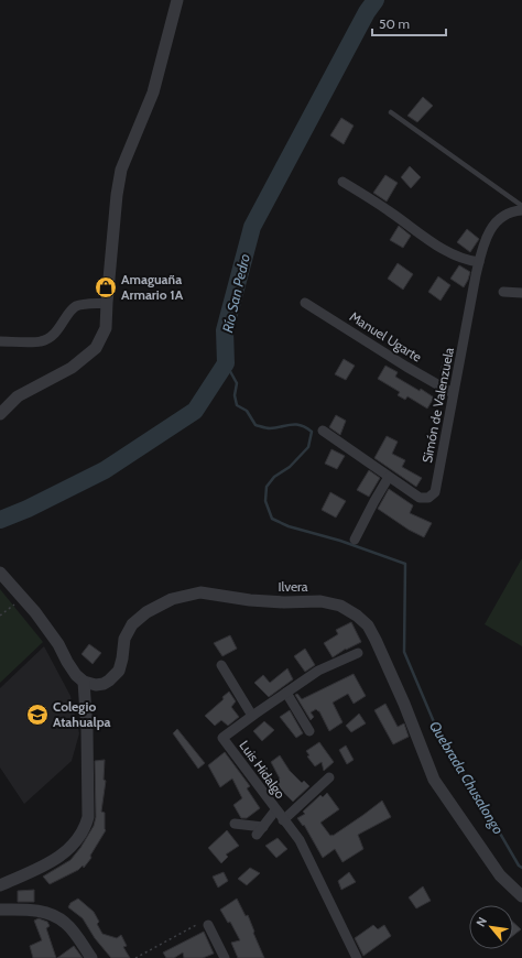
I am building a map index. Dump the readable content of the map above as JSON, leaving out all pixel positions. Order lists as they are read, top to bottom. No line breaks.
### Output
{"streets":{"street":["Manuel Ugarte","Simón de Valenzuela","Ilvera","Luis Hidalgo"]},"crossings":[["Manuel Ugarte","Simón de Valenzuela"]],"water":["Río San Pedro","Quebrada Chusalongo"],"places":{"shop":["Amaguaña Armario 1A"],"school or university":["Colegio Atahualpa"]},"scale_bar":"50 m","north":"top left"}
